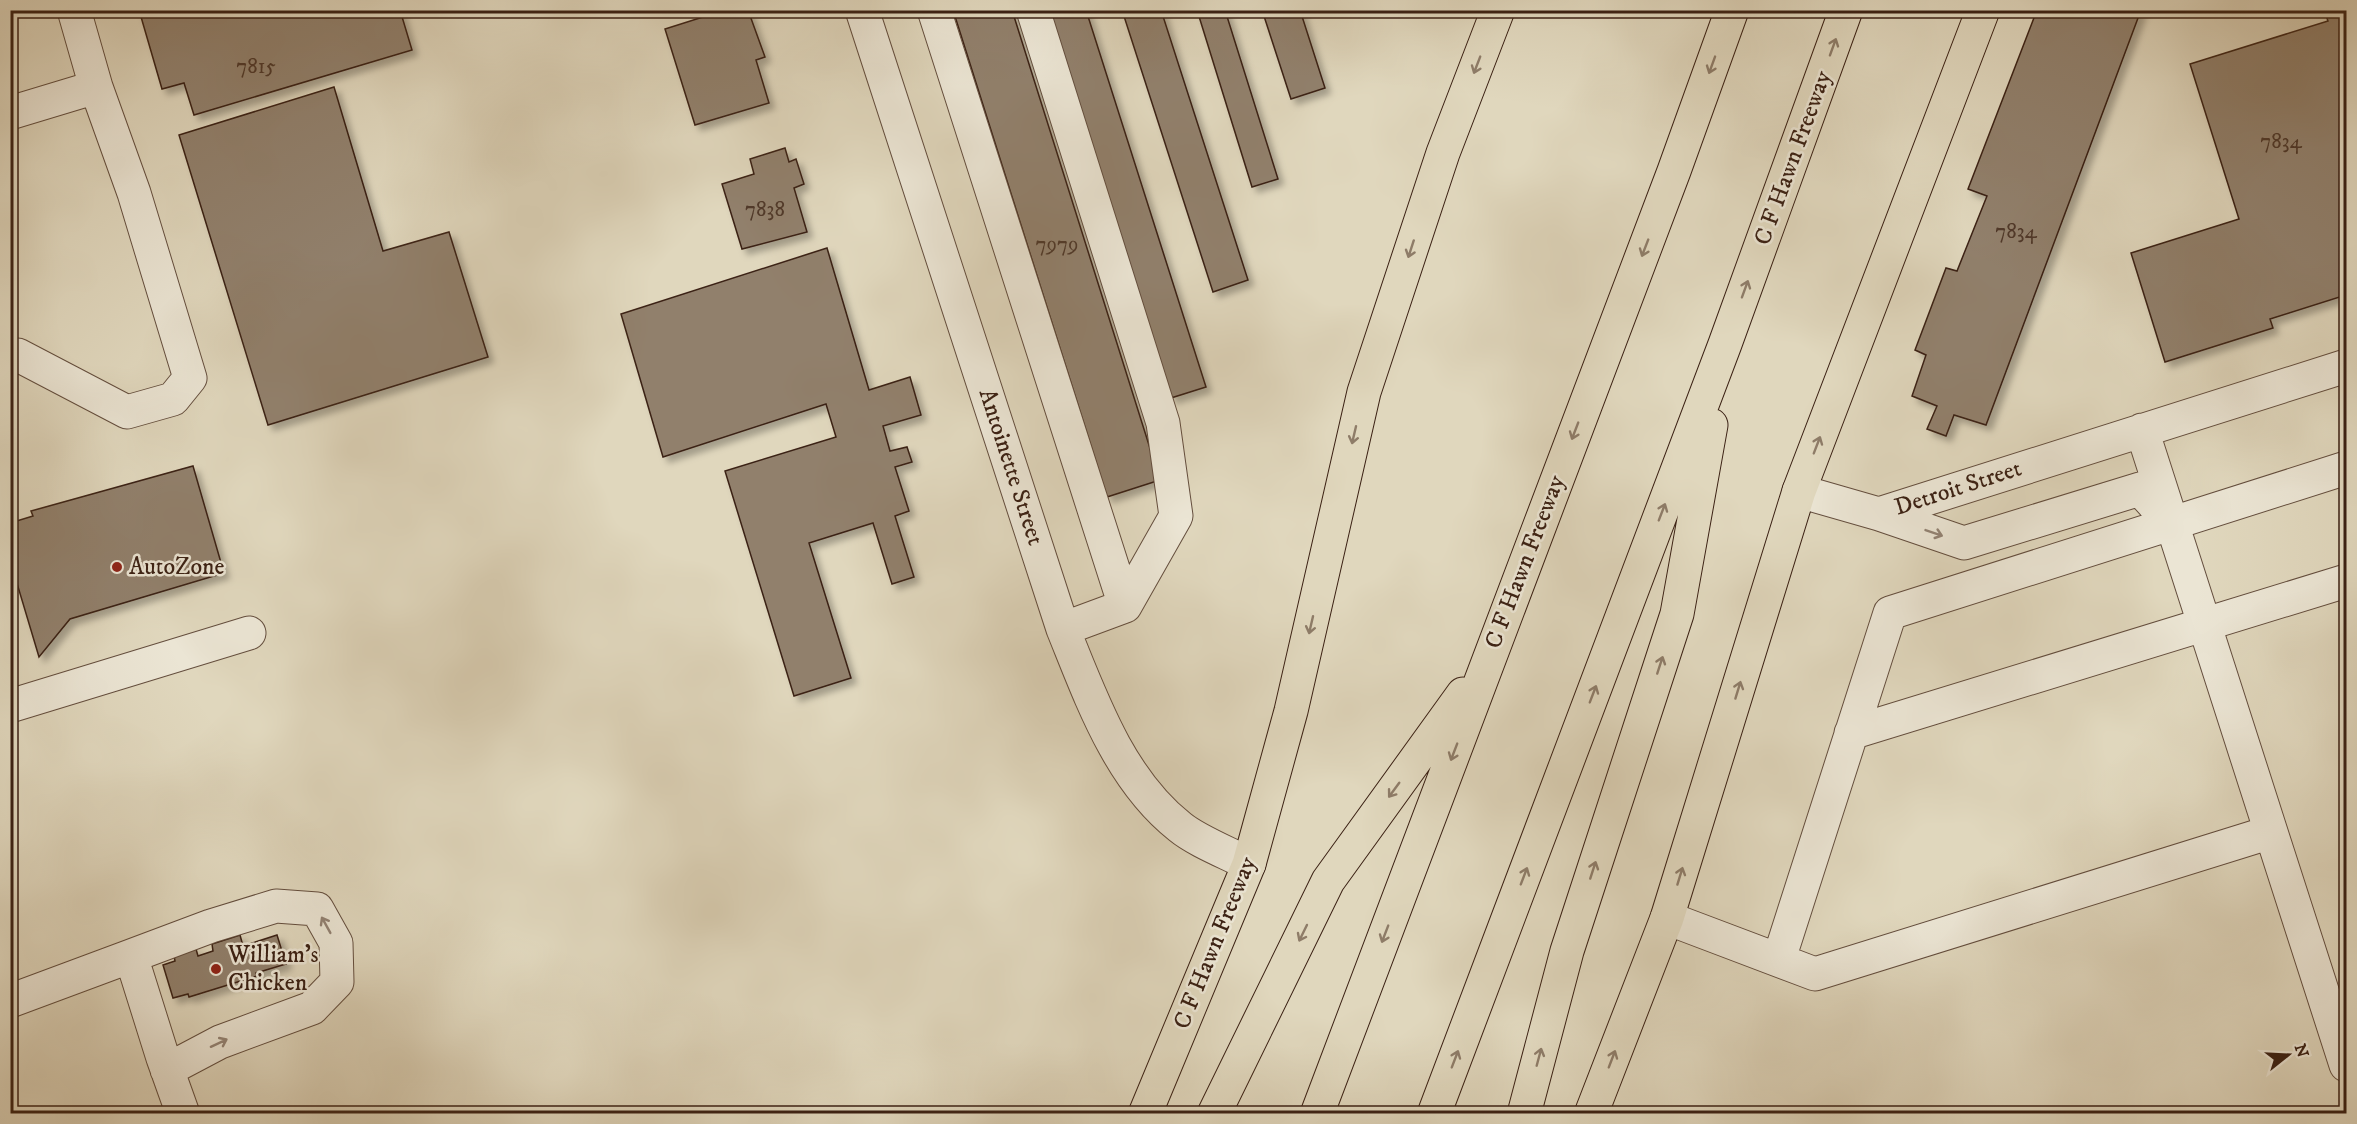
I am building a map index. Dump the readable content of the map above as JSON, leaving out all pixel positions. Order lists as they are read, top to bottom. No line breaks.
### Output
{"streets":{"main road":["C F Hawn Freeway"],"street":["Antoinette Street","Detroit Street"]},"crossings":[["C F Hawn Freeway","Antoinette Street"]],"places":["AutoZone","William's Chicken"],"house_numbers":["7815","7834","7838","7834","7979"],"north":"right"}
